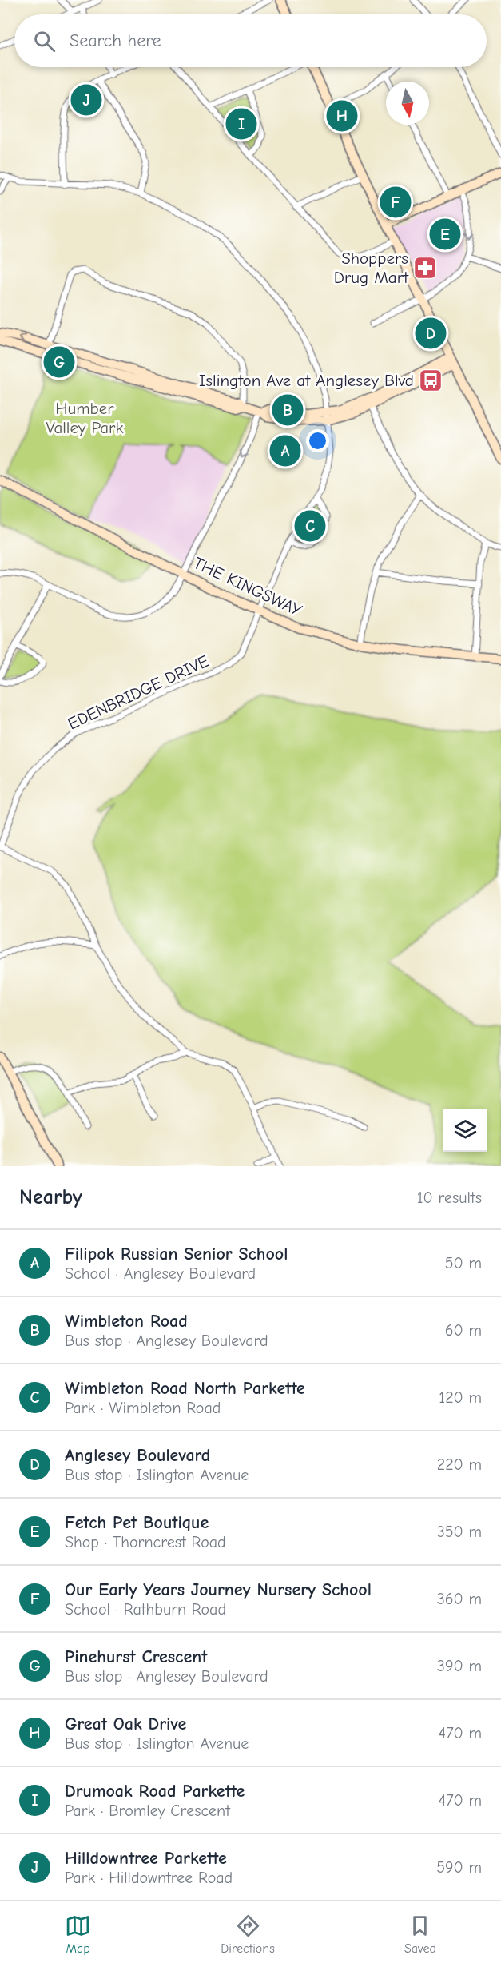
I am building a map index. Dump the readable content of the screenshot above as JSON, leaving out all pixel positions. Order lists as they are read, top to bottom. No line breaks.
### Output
{"streets":{"street":["THE KINGSWAY","EDENBRIDGE DRIVE"]},"crossings":[["THE KINGSWAY","EDENBRIDGE DRIVE"]],"parks":["Humber Valley Park"],"places":{"pharmacy":["Shoppers Drug Mart"],"bus stop":["Islington Ave at Anglesey Blvd"]},"north":"bottom","page":{"search":"Search here","pins":["J","H","I","F","E","D","G","B","A","C"],"heading":["Nearby","10 results"],"list":[{"mark":"A","name":"Filipok Russian Senior School","note":"School · Anglesey Boulevard","value":"50 m"},{"mark":"B","name":"Wimbleton Road","note":"Bus stop · Anglesey Boulevard","value":"60 m"},{"mark":"C","name":"Wimbleton Road North Parkette","note":"Park · Wimbleton Road","value":"120 m"},{"mark":"D","name":"Anglesey Boulevard","note":"Bus stop · Islington Avenue","value":"220 m"},{"mark":"E","name":"Fetch Pet Boutique","note":"Shop · Thorncrest Road","value":"350 m"},{"mark":"F","name":"Our Early Years Journey Nursery School","note":"School · Rathburn Road","value":"360 m"},{"mark":"G","name":"Pinehurst Crescent","note":"Bus stop · Anglesey Boulevard","value":"390 m"},{"mark":"H","name":"Great Oak Drive","note":"Bus stop · Islington Avenue","value":"470 m"},{"mark":"I","name":"Drumoak Road Parkette","note":"Park · Bromley Crescent","value":"470 m"},{"mark":"J","name":"Hilldowntree Parkette","note":"Park · Hilldowntree Road","value":"590 m"}],"nav":["Map","Directions","Saved"]}}
